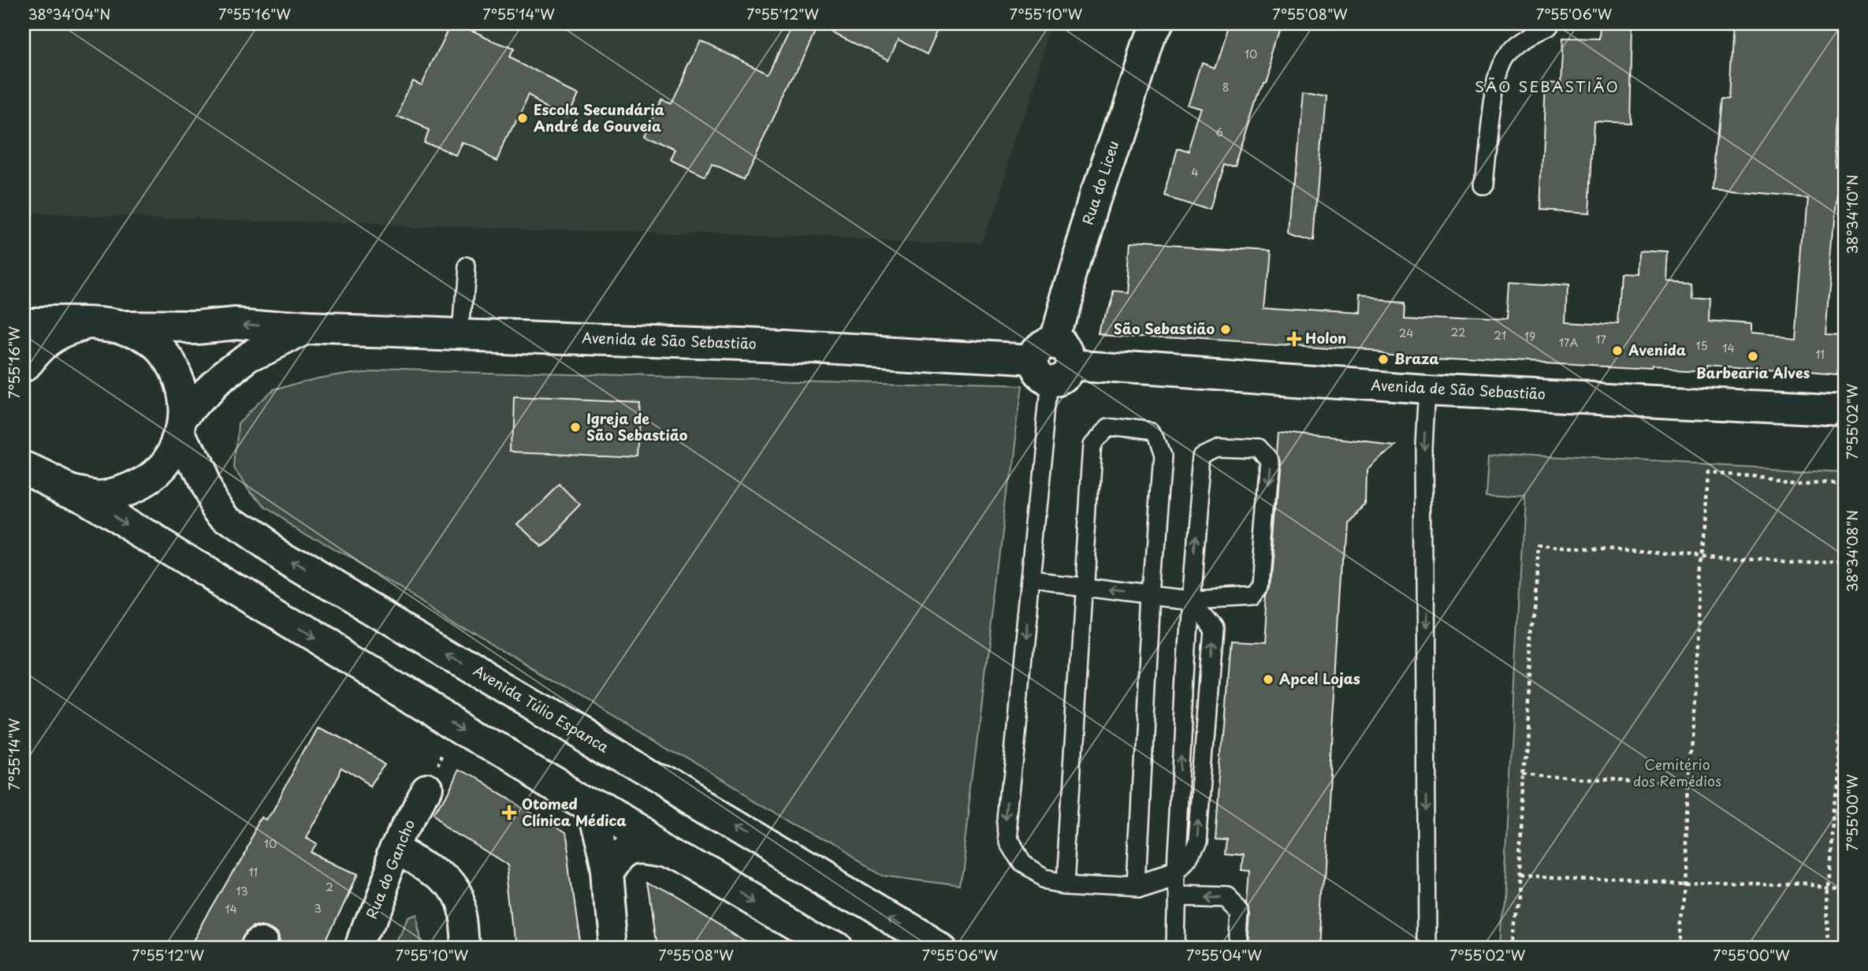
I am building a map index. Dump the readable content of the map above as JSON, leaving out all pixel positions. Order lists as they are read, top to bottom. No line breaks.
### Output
{"streets":{"main road":["Rua do Liceu","Avenida de São Sebastião","Avenida Túlio Espanca","Rua do Gancho"]},"crossings":[["Rua do Liceu","Avenida de São Sebastião"],["Avenida de São Sebastião","Avenida Túlio Espanca"]],"districts":["SÃO SEBASTIÃO"],"parks":["Cemitério dos Remédios"],"places":{"other":["Escola Secundária André de Gouveia","São Sebastião","Avenida","Barbearia Alves","Braza","Igreja de São Sebastião","Apcel Lojas"],"health":["Holon","Otomed Clínica Médica"]},"house_numbers":["10","8","6","4","22","24","21","19","17","17A","15","14","11","10","11","2","13","3","14"],"coordinates":["38°34'04\"N","7°55'16\"W","7°55'14\"W","7°55'12\"W","7°55'10\"W","7°55'08\"W","7°55'06\"W","38°34'10\"N","7°55'02\"W","38°34'08\"N","7°55'00\"W","7°55'04\"W"]}
